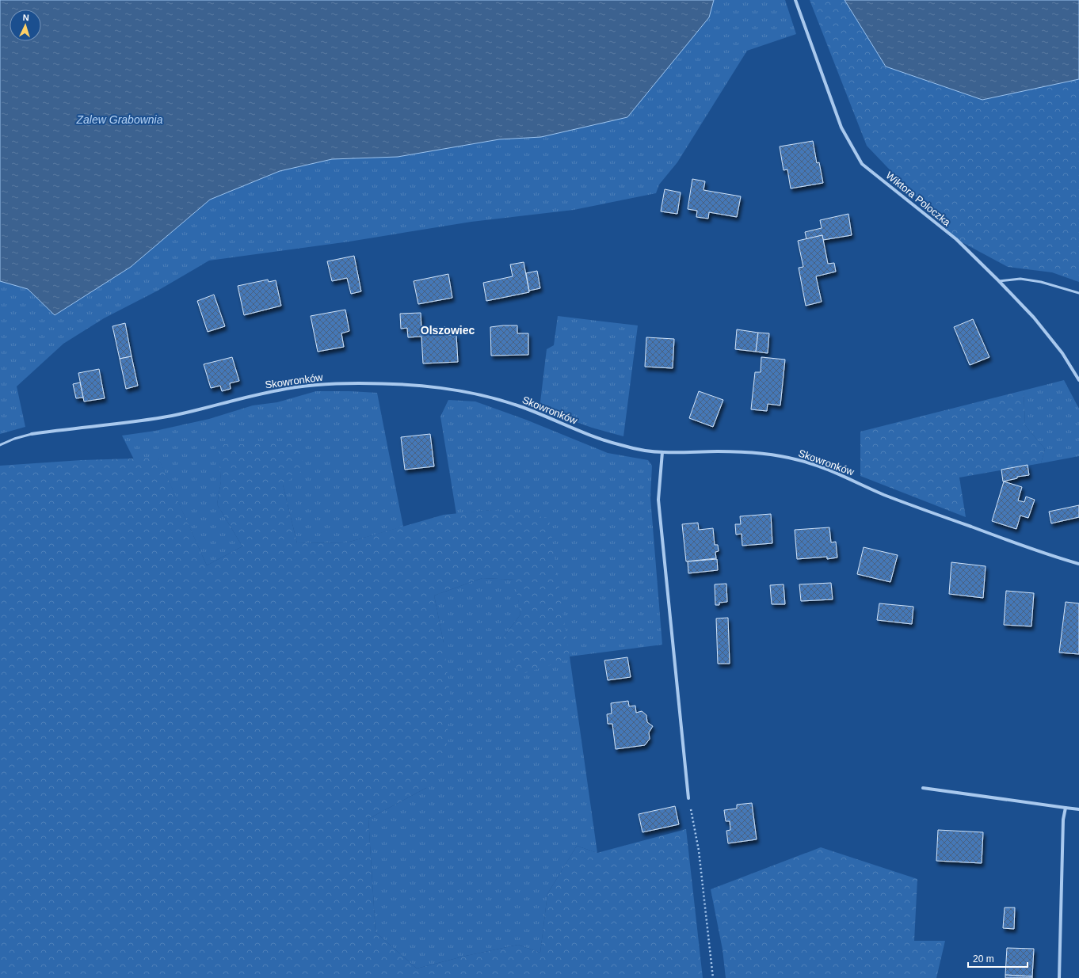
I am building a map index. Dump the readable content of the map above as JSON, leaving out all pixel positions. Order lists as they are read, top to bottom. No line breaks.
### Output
{"streets":{"street":["Wiktora Poloczka","Skowronków"]},"districts":["Olszowiec"],"water":["Zalew Grabownia"],"scale_bar":"20 m","north":"top"}
